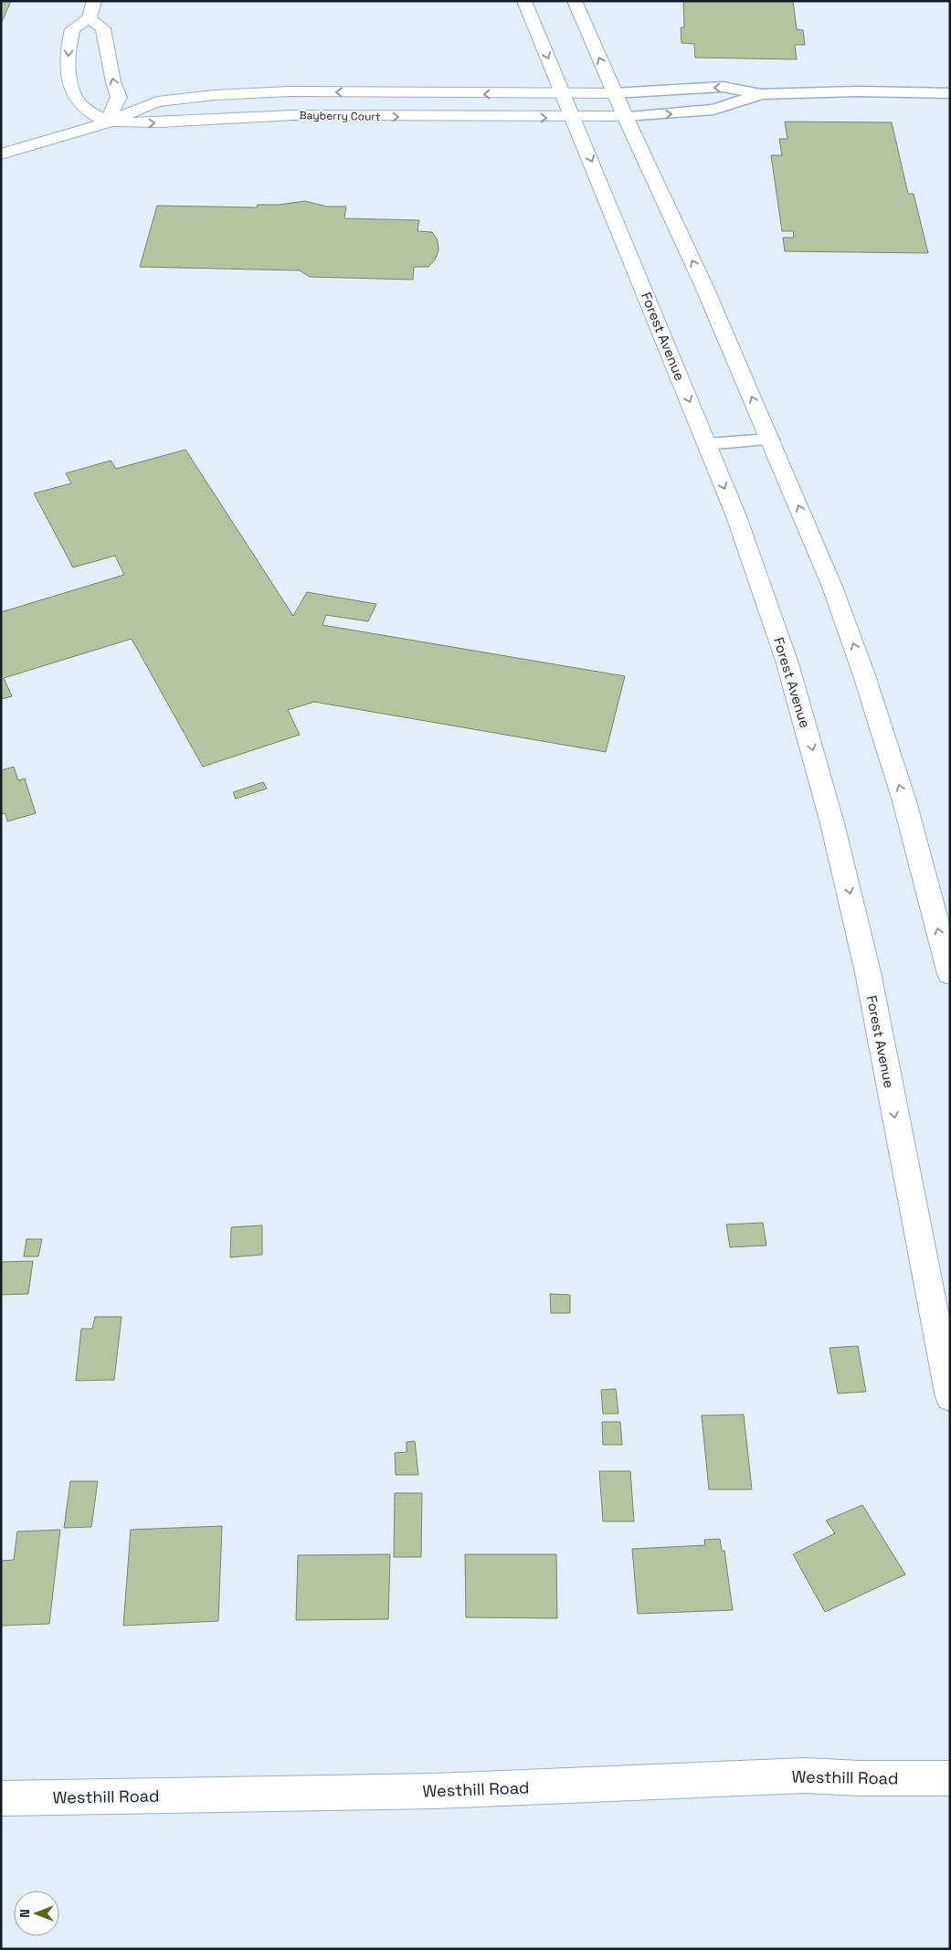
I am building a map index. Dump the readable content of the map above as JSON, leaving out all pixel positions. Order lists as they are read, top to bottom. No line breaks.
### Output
{"streets":{"main road":["Bayberry Court","Forest Avenue","Westhill Road"]},"crossings":[["Bayberry Court","Forest Avenue"]],"north":"left"}
